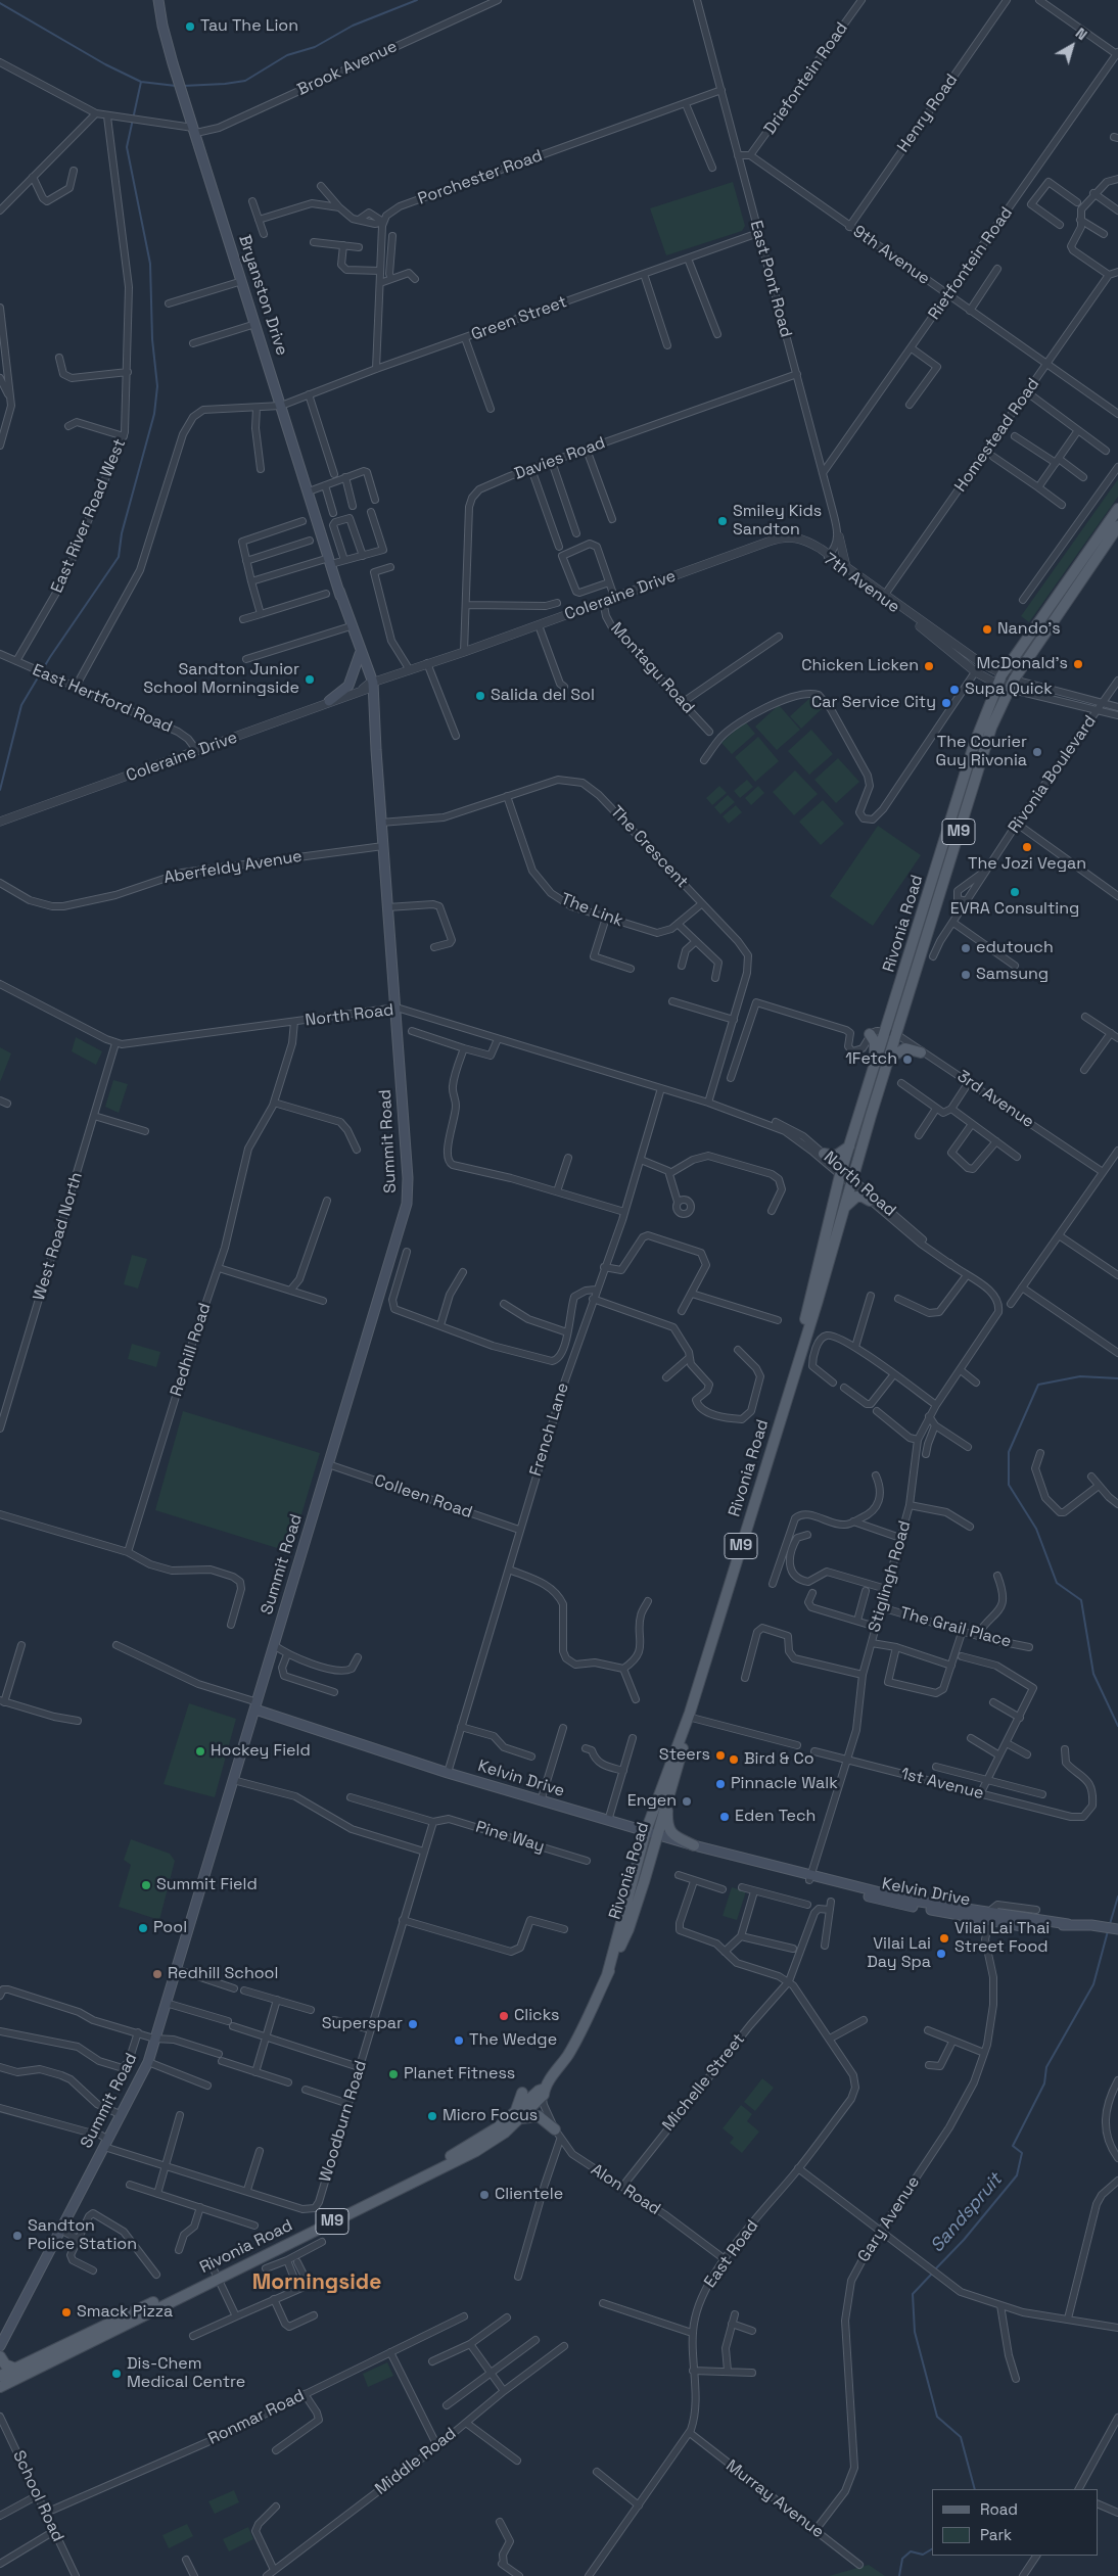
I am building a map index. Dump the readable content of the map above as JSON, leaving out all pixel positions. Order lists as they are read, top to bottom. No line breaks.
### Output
{"streets":{"main road":["Bryanston Drive","M9","Rivonia Road","Summit Road","Kelvin Drive"],"street":["Brook Avenue","Driefontein Road","Henry Road","Porchester Road","9th Avenue","Rietfontein Road","East Pont Road","Green Street","Homestead Road","Davies Road","East River Road West","7th Avenue","Coleraine Drive","Montagu Road","East Hertford Road","Rivonia Boulevard","The Crescent","Aberfeldy Avenue","The Link","North Road","3rd Avenue","West Road North","Redhill Road","French Lane","Colleen Road","Stiglingh Road","The Grail Place","1st Avenue","Pine Way","Michelle Street","Woodburn Road","Alon Road","Gary Avenue","East Road","Ronmar Road","Middle Road","School Road","Murray Avenue"]},"crossings":[["Brook Avenue","Bryanston Drive"],["Brook Avenue","East River Road West"],["Driefontein Road","9th Avenue"],["Henry Road","9th Avenue"],["Porchester Road","East Pont Road"],["9th Avenue","Rietfontein Road"],["9th Avenue","Homestead Road"],["Rietfontein Road","East Pont Road"],["East Pont Road","Green Street"],["East Pont Road","Davies Road"],["Bryanston Drive","Green Street"],["Bryanston Drive","Coleraine Drive"],["Bryanston Drive","Summit Road"],["Green Street","East Hertford Road"],["Homestead Road","7th Avenue"],["Davies Road","Coleraine Drive"],["East River Road West","East Hertford Road"],["7th Avenue","Coleraine Drive"],["7th Avenue","Rivonia Road"],["Coleraine Drive","Montagu Road"],["Coleraine Drive","East Hertford Road"],["Coleraine Drive","Summit Road"],["The Crescent","The Link"],["The Crescent","North Road"],["The Crescent","Summit Road"],["Aberfeldy Avenue","Summit Road"],["Rivonia Road","North Road"],["Rivonia Road","3rd Avenue"],["Rivonia Road","Kelvin Drive"],["Rivonia Road","Alon Road"],["North Road","Summit Road"],["North Road","West Road North"],["North Road","Redhill Road"],["North Road","French Lane"],["North Road","Stiglingh Road"],["Summit Road","Colleen Road"],["Summit Road","Kelvin Drive"],["Summit Road","Woodburn Road"],["French Lane","Colleen Road"],["French Lane","Kelvin Drive"],["Stiglingh Road","The Grail Place"],["Stiglingh Road","Kelvin Drive"],["Stiglingh Road","1st Avenue"],["Kelvin Drive","Gary Avenue"],["Pine Way","Woodburn Road"],["Michelle Street","Alon Road"],["Michelle Street","East Road"],["Alon Road","East Road"],["Gary Avenue","Murray Avenue"],["East Road","Murray Avenue"],["Ronmar Road","School Road"]],"districts":["Morningside"],"water":["Sandspruit"],"places":["Tau The Lion","Smiley Kids Sandton","Nando's","McDonald's","Chicken Licken","Sandton Junior School Morningside","Supa Quick","Salida del Sol","Car Service City","The Courier Guy Rivonia","The Jozi Vegan","EVRA Consulting","edutouch","Samsung","1Fetch","Hockey Field","Steers","Bird & Co","Pinnacle Walk","Engen","Eden Tech","Summit Field","Pool","Vilai Lai Thai Street Food","Vilai Lai Day Spa","Redhill School","Clicks","Superspar","The Wedge","Planet Fitness","Micro Focus","Clientele","Sandton Police Station","Smack Pizza","Dis-Chem Medical Centre"],"legend":["Road","Park"],"north":"top right"}
